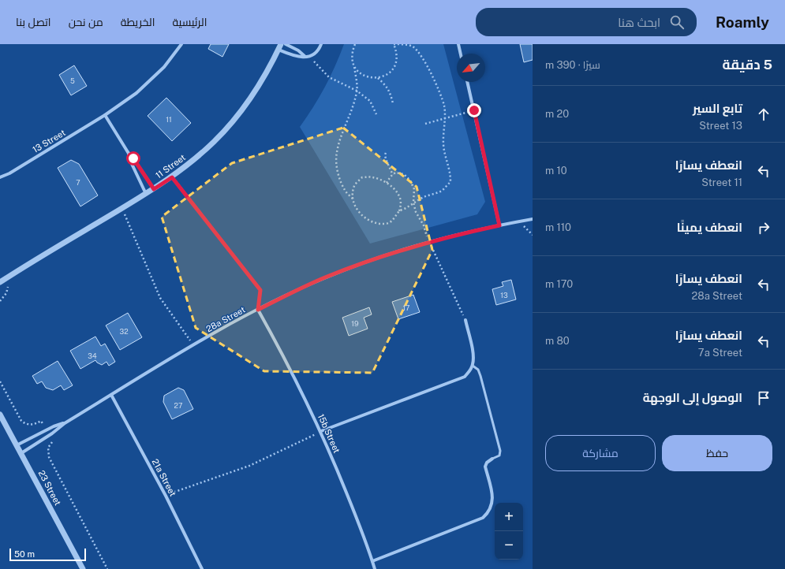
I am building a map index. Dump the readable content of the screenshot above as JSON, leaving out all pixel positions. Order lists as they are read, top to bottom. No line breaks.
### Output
{"streets":{"street":["13 Street","11 Street","28a Street","15b Street","21a Street","23 Street"]},"crossings":[["28a Street","15b Street"],["28a Street","21a Street"],["28a Street","23 Street"]],"house_numbers":["5","11","7","13","17","19","32","34","27"],"scale_bar":"50 m","north":"bottom left","page":{"header":"Roamly","search":"ابحث هنا","nav":["الرئيسية","الخريطة","من نحن","اتصل بنا"],"heading":["5 دقيقة","سيرًا · 390 m"],"list":[["تابع السير","13 Street","20 m"],["انعطف يسارًا","11 Street","10 m"],["انعطف يمينًا","110 m"],["انعطف يسارًا","28a Street","170 m"],["انعطف يسارًا","7a Street","80 m"],"الوصول إلى الوجهة"],"buttons":["حفظ","مشاركة"],"map_buttons":["+","−"],"scale":"50 m"}}
